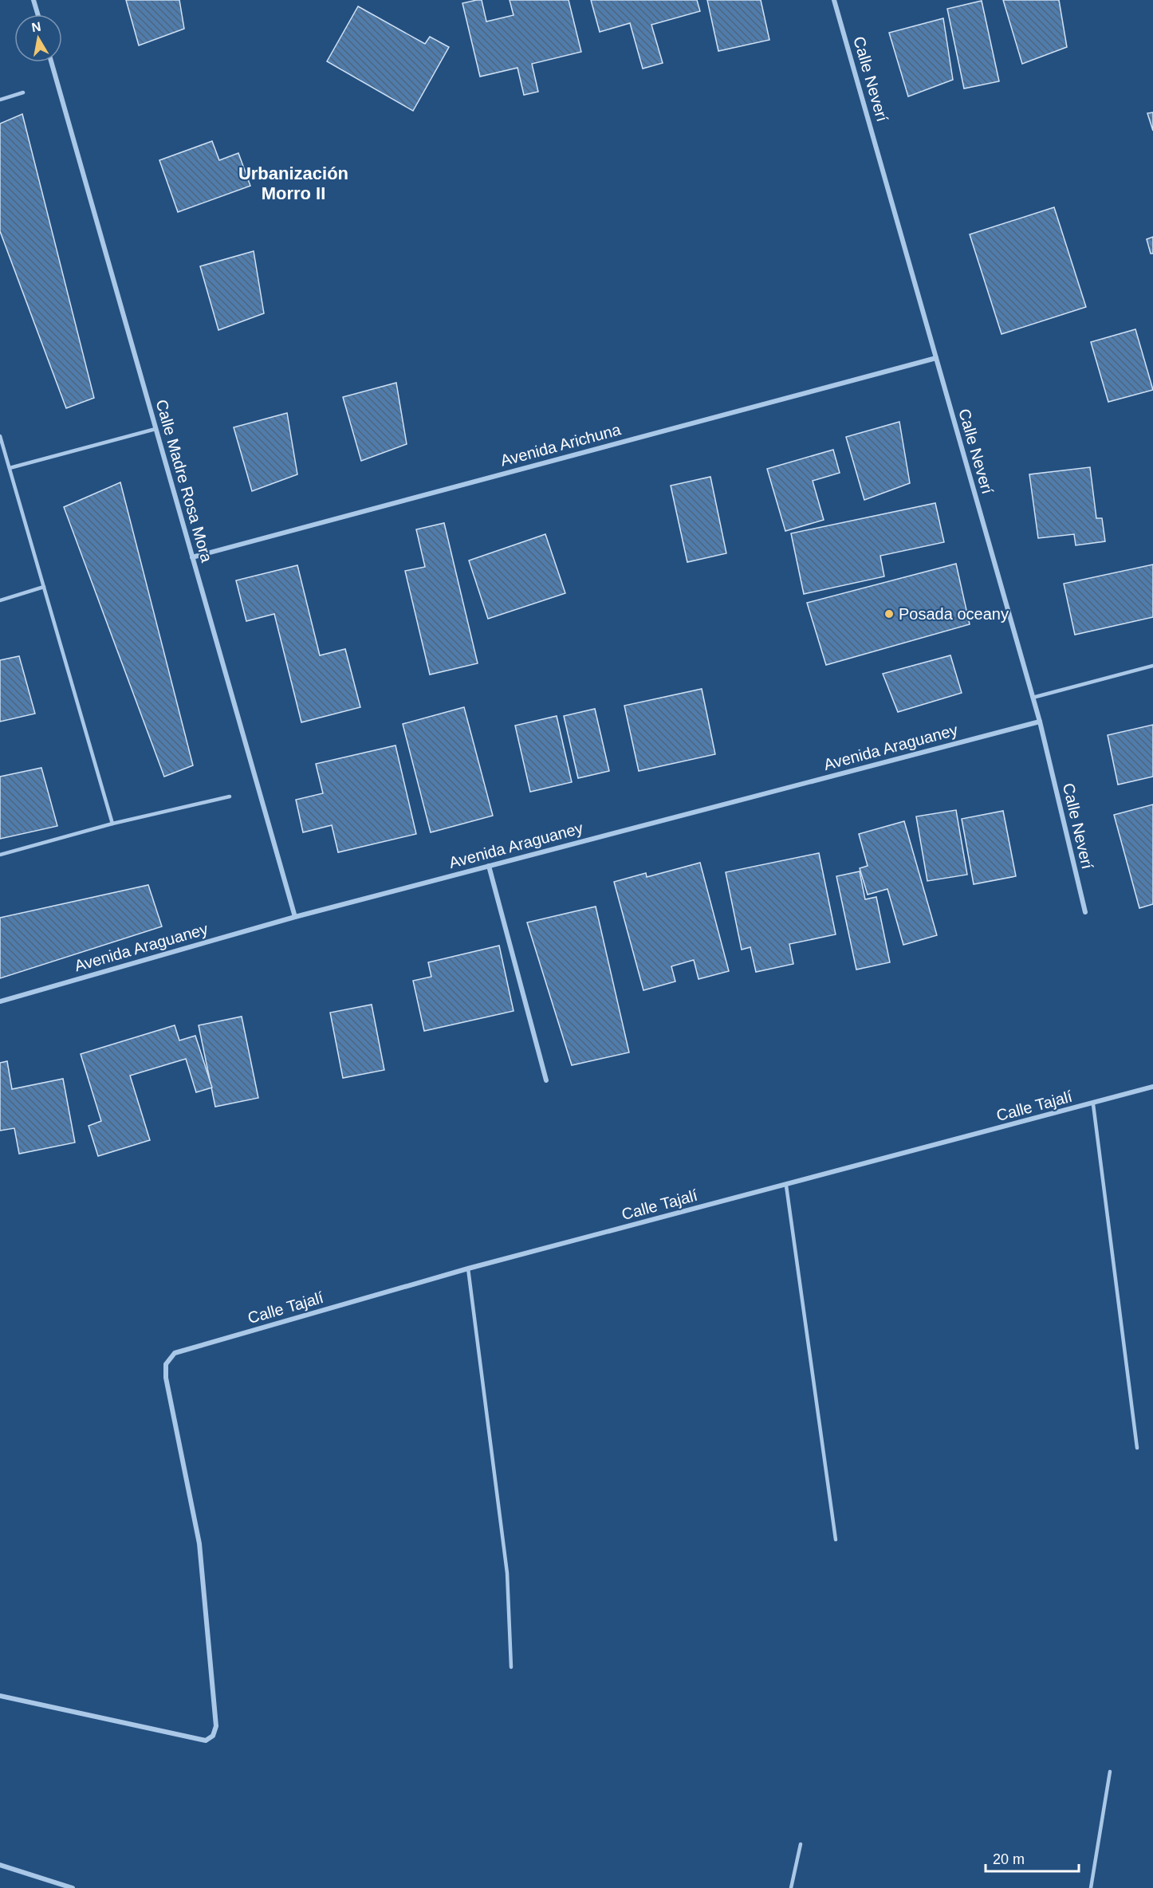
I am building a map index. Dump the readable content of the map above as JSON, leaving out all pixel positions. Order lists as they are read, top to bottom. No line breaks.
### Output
{"streets":{"street":["Calle Neverí","Avenida Arichuna","Calle Madre Rosa Mora","Avenida Araguaney","Calle Tajalí"]},"crossings":[["Calle Neverí","Avenida Arichuna"],["Calle Neverí","Avenida Araguaney"],["Avenida Arichuna","Calle Madre Rosa Mora"],["Calle Madre Rosa Mora","Avenida Araguaney"]],"districts":["Urbanización Morro II"],"places":["Posada oceany"],"scale_bar":"20 m","north":"top"}
